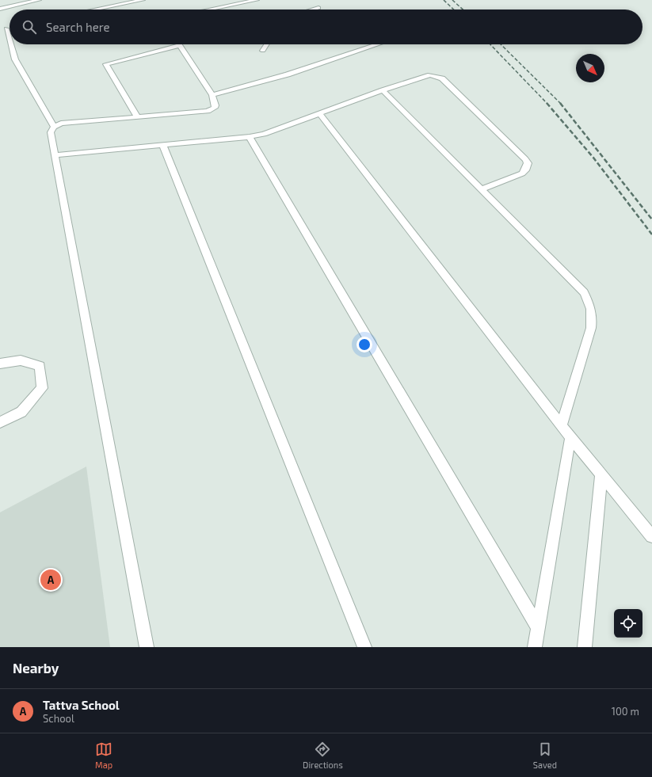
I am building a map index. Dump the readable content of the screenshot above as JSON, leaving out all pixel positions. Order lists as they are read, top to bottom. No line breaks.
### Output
{"north":"bottom right","page":{"search":"Search here","pins":"A","heading":"Nearby","list":[{"mark":"A","name":"Tattva School","note":"School","value":"100 m"}],"nav":["Map","Directions","Saved"]}}
